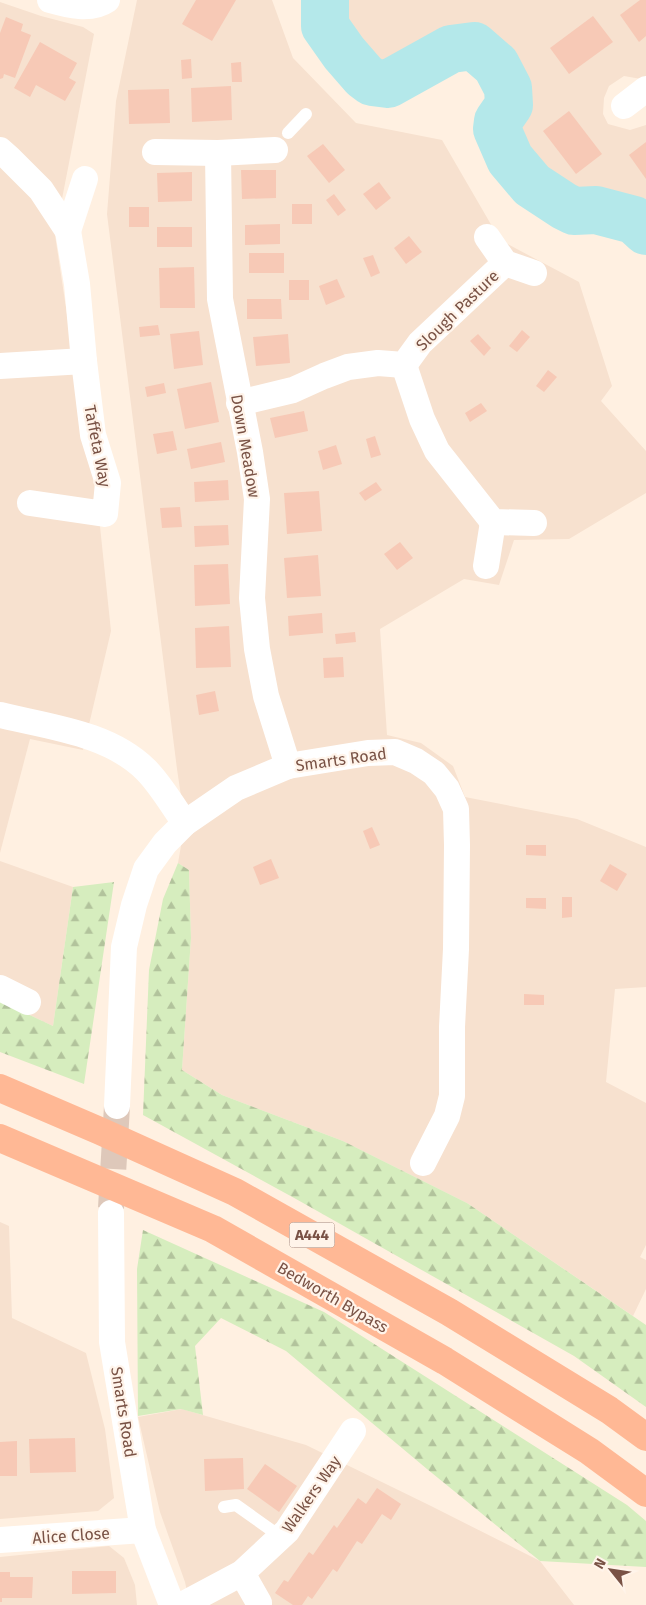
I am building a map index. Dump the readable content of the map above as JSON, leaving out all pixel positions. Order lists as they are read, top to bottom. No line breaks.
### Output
{"streets":{"highway":["A444","Bedworth Bypass"],"street":["Slough Pasture","Taffeta Way","Down Meadow","Smarts Road","Walkers Way","Alice Close"]},"crossings":[["Slough Pasture","Down Meadow"],["Down Meadow","Smarts Road"],["Smarts Road","Alice Close"]],"north":"top left"}
